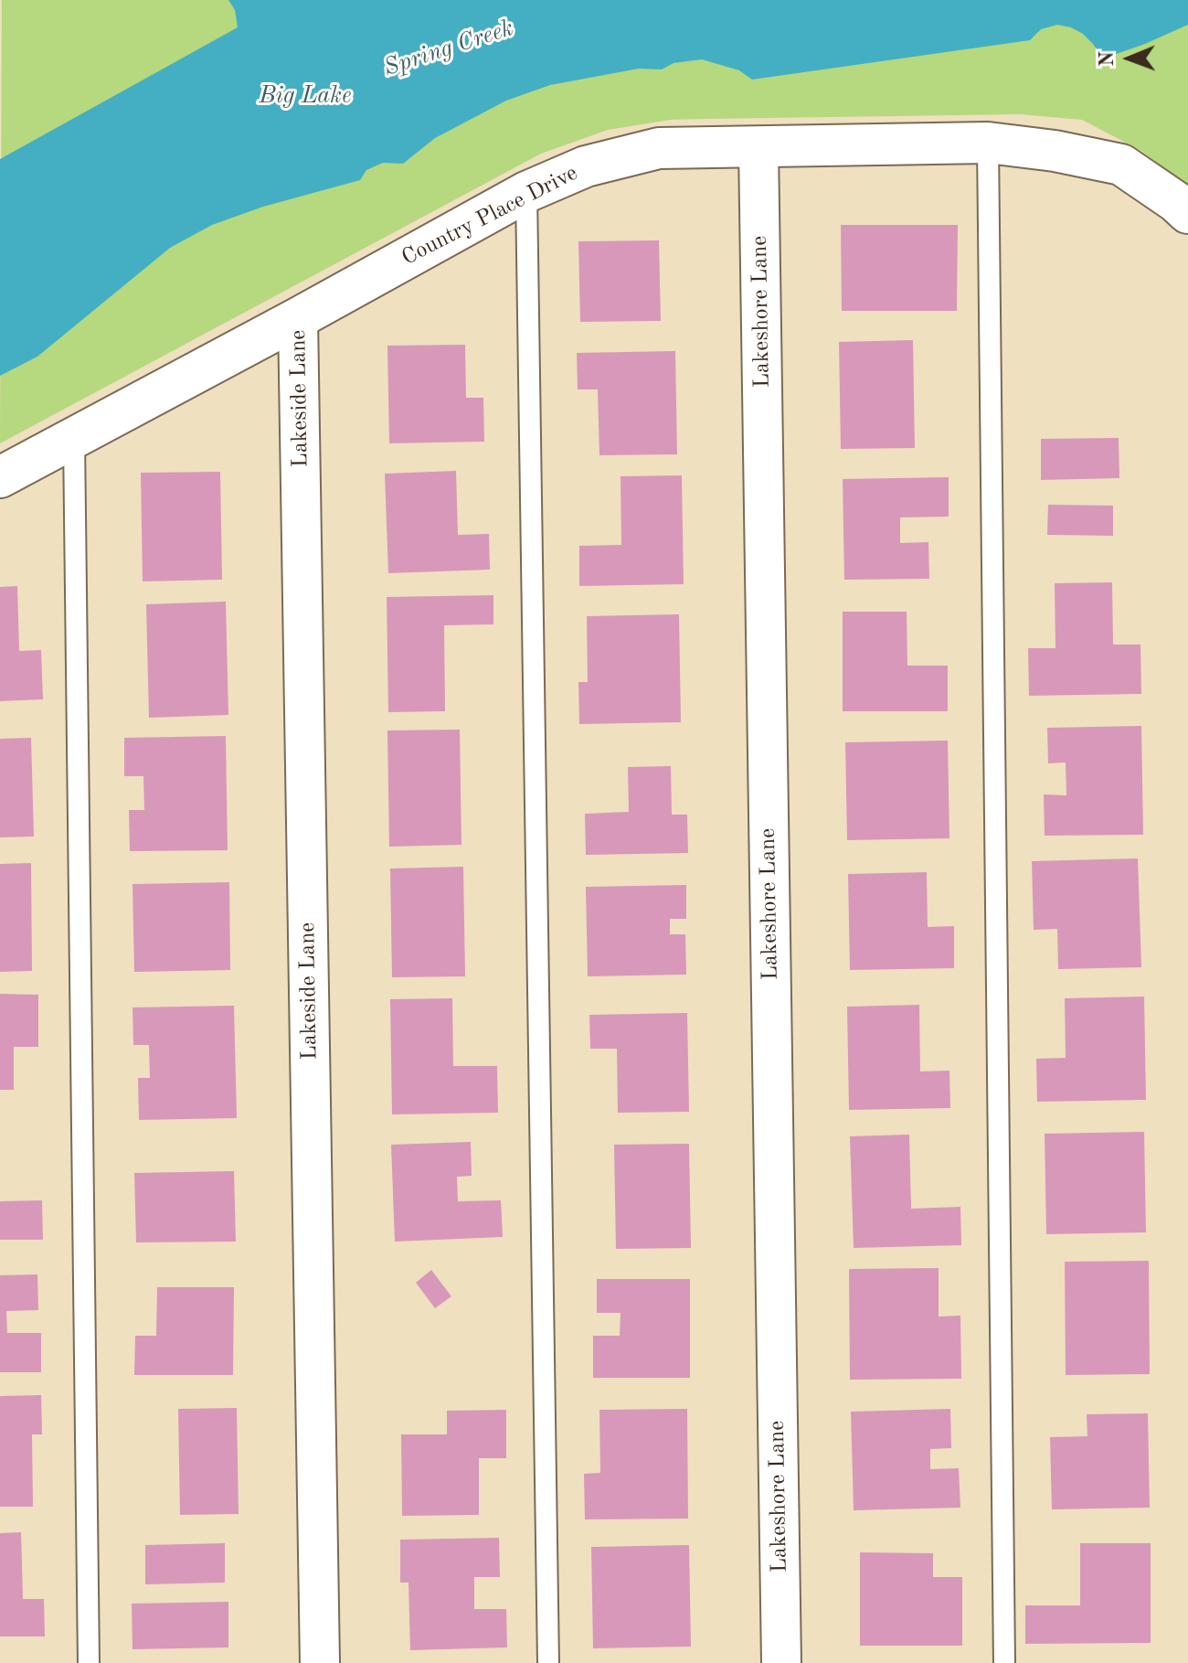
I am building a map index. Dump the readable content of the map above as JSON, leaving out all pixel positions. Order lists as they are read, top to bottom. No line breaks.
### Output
{"streets":{"street":["Country Place Drive","Lakeshore Lane","Lakeside Lane"]},"crossings":[["Country Place Drive","Lakeshore Lane"],["Country Place Drive","Lakeside Lane"]],"water":["Spring Creek","Big Lake"],"north":"left"}
